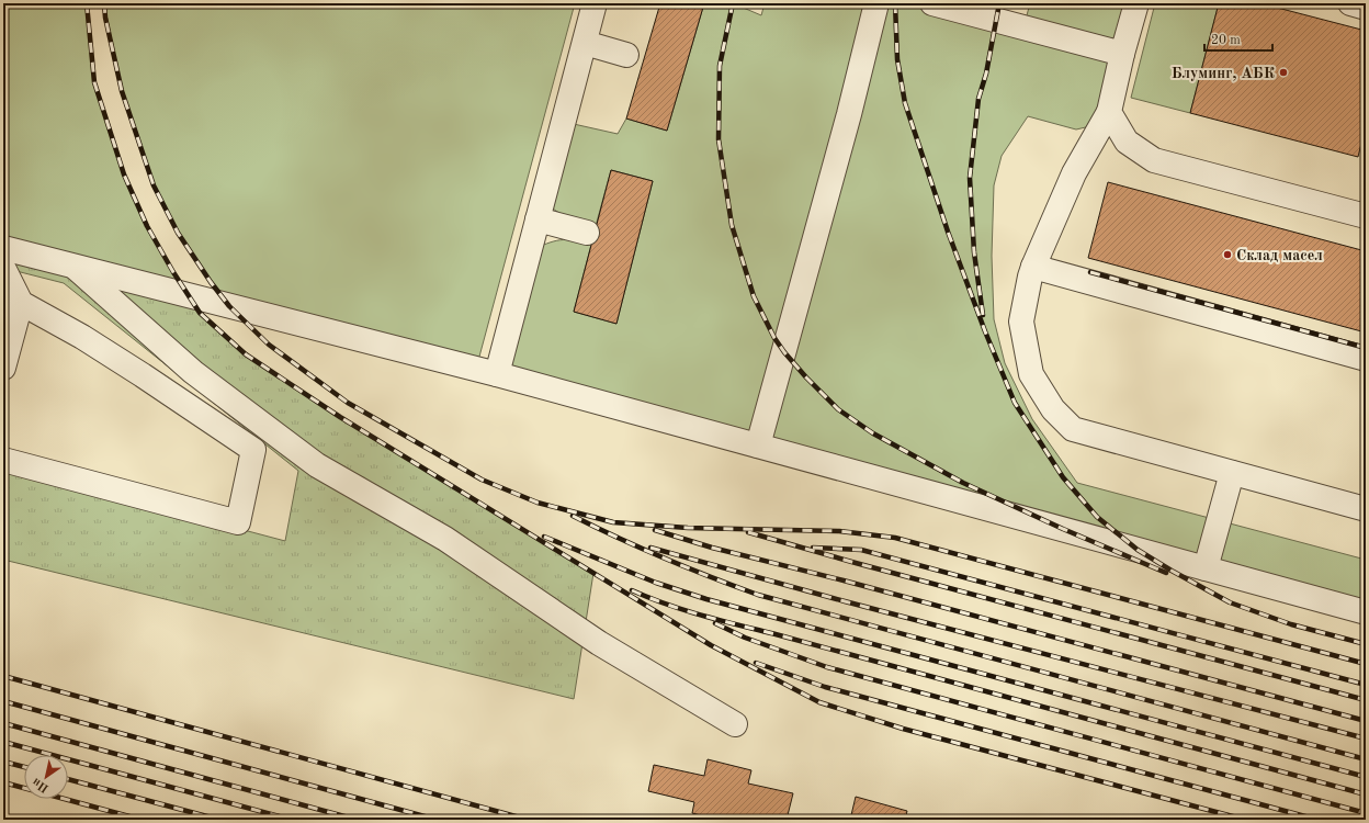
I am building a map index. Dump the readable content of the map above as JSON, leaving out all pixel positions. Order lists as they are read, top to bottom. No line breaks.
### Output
{"places":["Блуминг, АБК","Склад масел"],"scale_bar":"20 m","north":"bottom left"}
